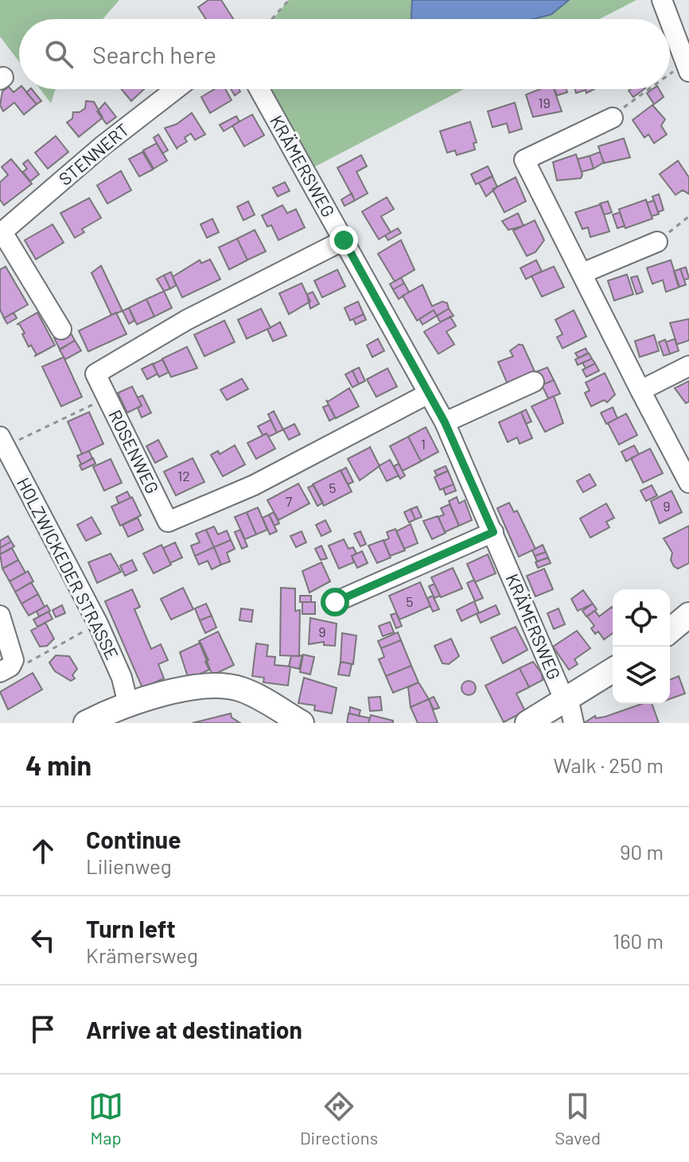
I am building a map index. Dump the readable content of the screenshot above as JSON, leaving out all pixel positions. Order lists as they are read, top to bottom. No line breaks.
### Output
{"streets":{"street":["STENNERT","KRÄMERSWEG","ROSENWEG","HOLZWICKEDER STRASSE"]},"crossings":[["KRÄMERSWEG","ROSENWEG"]],"house_numbers":["19","1","12","5","7","9","5","9"],"page":{"search":"Search here","heading":["4 min","Walk · 250 m"],"list":[["Continue","Lilienweg","90 m"],["Turn left","Krämersweg","160 m"],"Arrive at destination"],"nav":["Map","Directions","Saved"]}}
